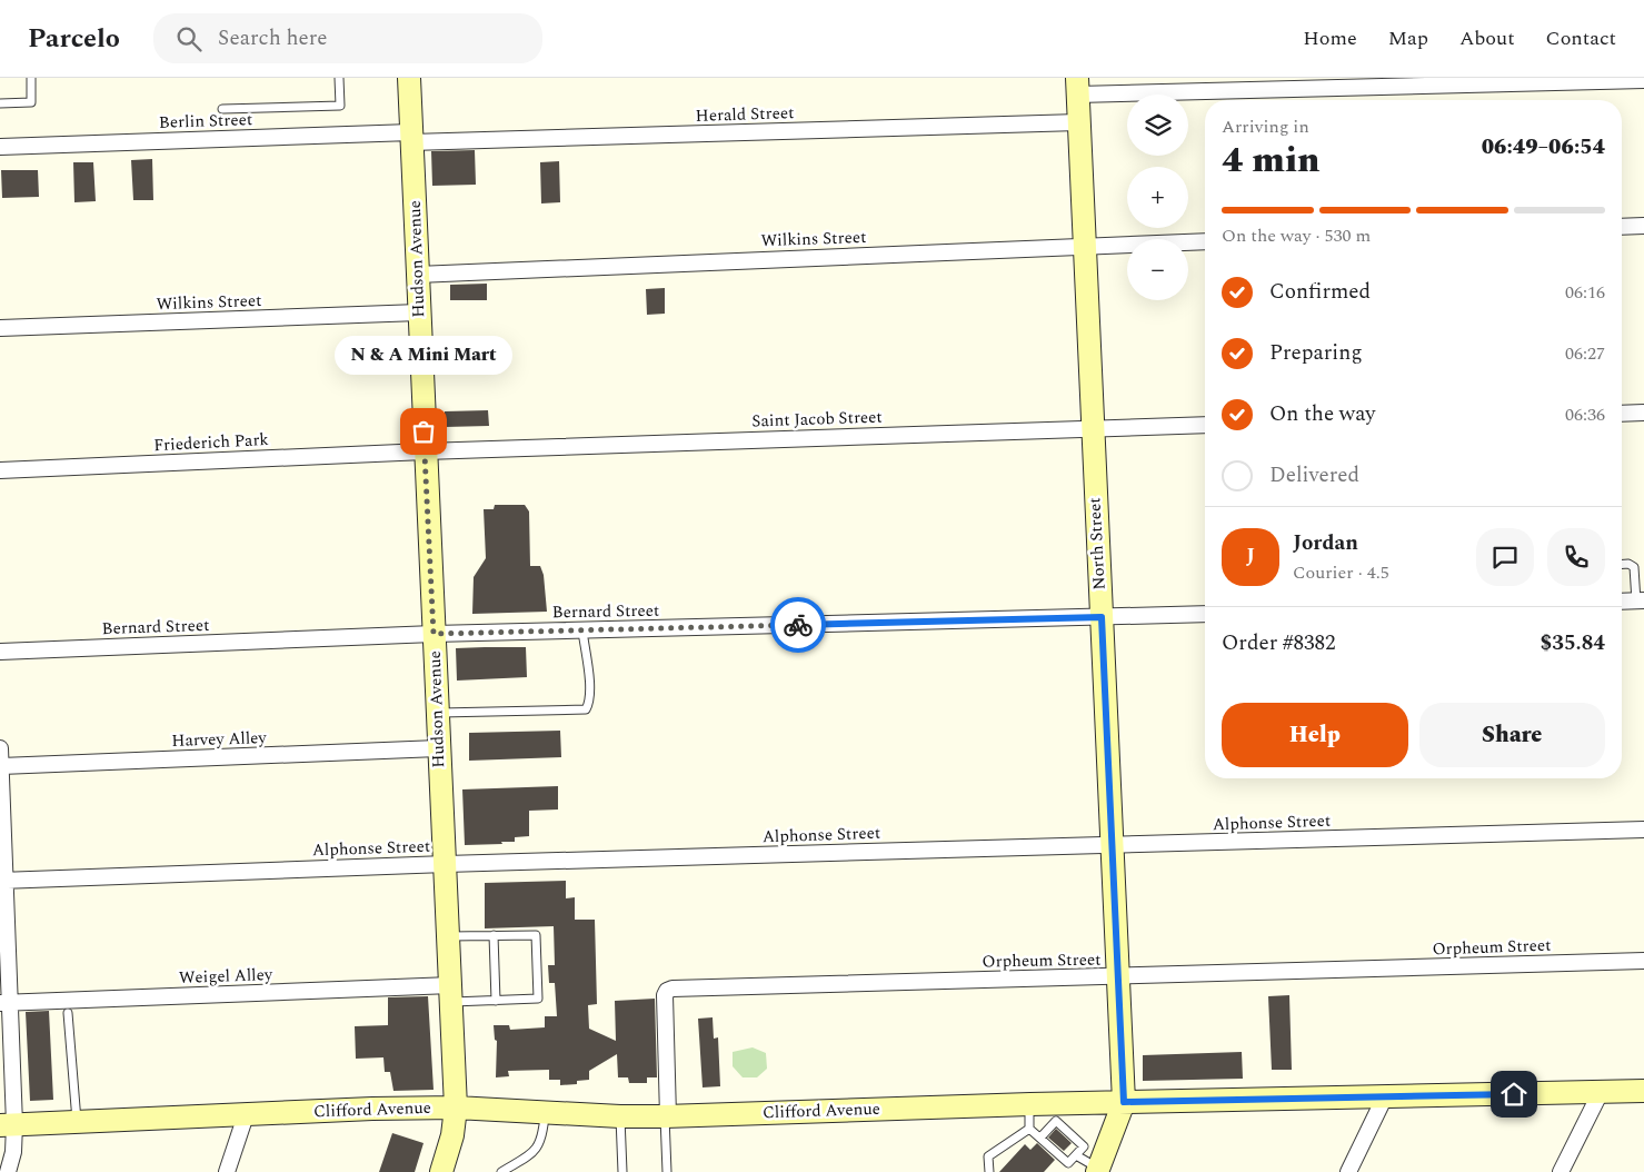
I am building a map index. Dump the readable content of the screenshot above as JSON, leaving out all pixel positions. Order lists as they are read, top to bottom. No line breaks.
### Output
{"streets":{"main road":["Hudson Avenue","North Street","Clifford Avenue"],"street":["Herald Street","Berlin Street","Wilkins Street","Saint Jacob Street","Friederich Park","Bernard Street","Harvey Alley","Alphonse Street","Orpheum Street","Weigel Alley"]},"crossings":[["Herald Street","Berlin Street"],["Herald Street","Hudson Avenue"],["Herald Street","North Street"],["Berlin Street","Hudson Avenue"],["Wilkins Street","Hudson Avenue"],["Wilkins Street","North Street"],["Hudson Avenue","Saint Jacob Street"],["Hudson Avenue","Friederich Park"],["Hudson Avenue","Bernard Street"],["Hudson Avenue","Harvey Alley"],["Hudson Avenue","Alphonse Street"],["Hudson Avenue","Weigel Alley"],["Hudson Avenue","Clifford Avenue"],["Saint Jacob Street","Friederich Park"],["Saint Jacob Street","North Street"],["North Street","Bernard Street"],["North Street","Alphonse Street"],["North Street","Orpheum Street"],["North Street","Clifford Avenue"],["Orpheum Street","Clifford Avenue"]],"places":["N & A Mini Mart"],"page":{"header":"Parcelo","search":"Search here","nav":["Home","Map","About","Contact"],"map_buttons":["+","−"],"heading":["4 min","Arriving in","06:49–06:54"],"panel":["Jordan","Courier · 4.5","Order #8382","$35.84"],"bar":"On the way · 530 m","list":[["Confirmed","06:16"],["Preparing","06:27"],["On the way","06:36"],"Delivered"],"bubble":"N & A Mini Mart","round":"J","buttons":["Help","Share"]}}
